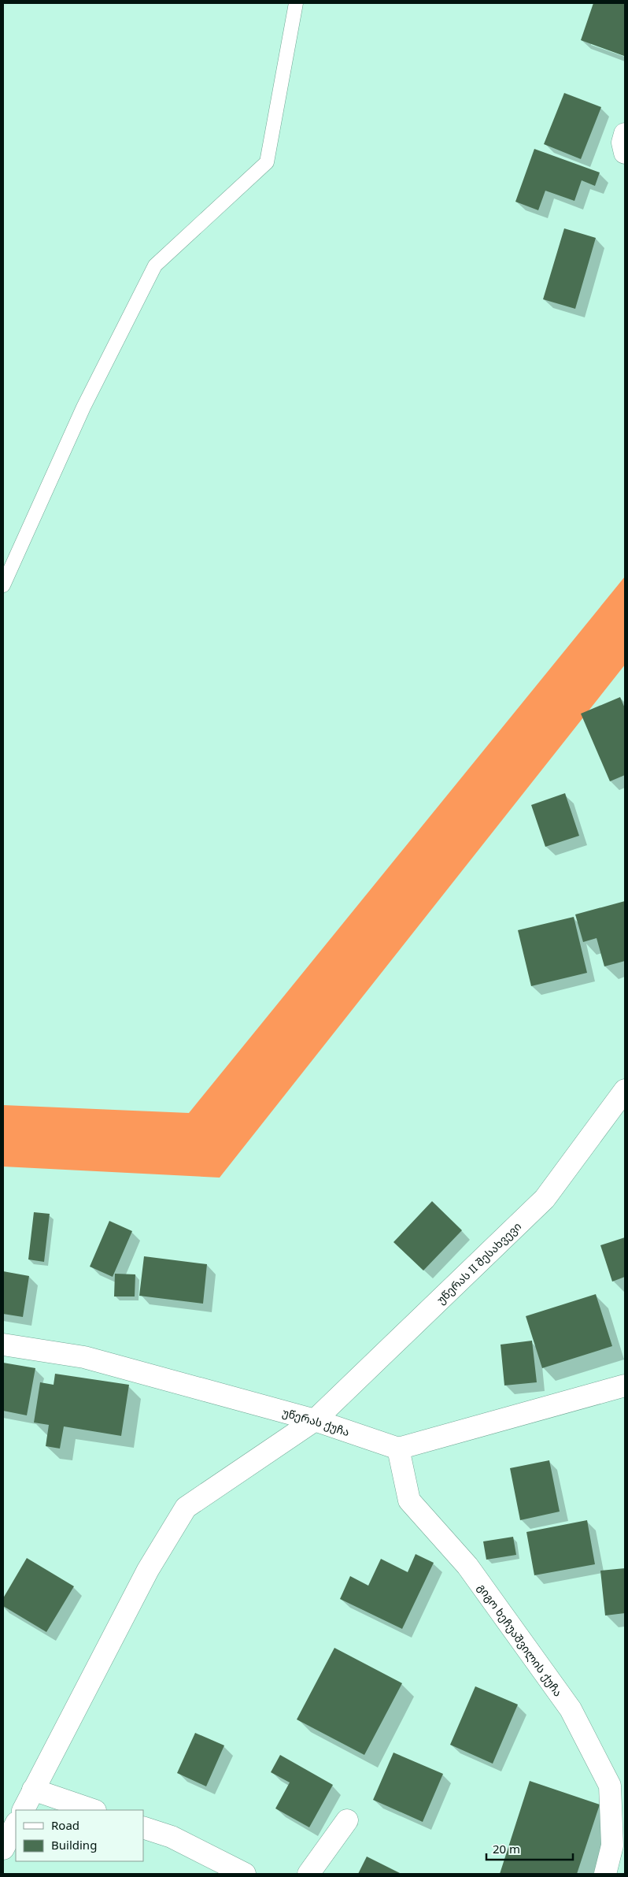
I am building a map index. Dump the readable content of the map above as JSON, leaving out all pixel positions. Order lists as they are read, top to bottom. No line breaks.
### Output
{"streets":{"street":["უწერას II შესახვევი","უწერას ქუჩა","გიგო ხეჩუაშვილის ქუჩა"]},"crossings":[["უწერას II შესახვევი","უწერას ქუჩა"],["უწერას ქუჩა","გიგო ხეჩუაშვილის ქუჩა"]],"legend":["Road","Building"],"scale_bar":"20 m"}
